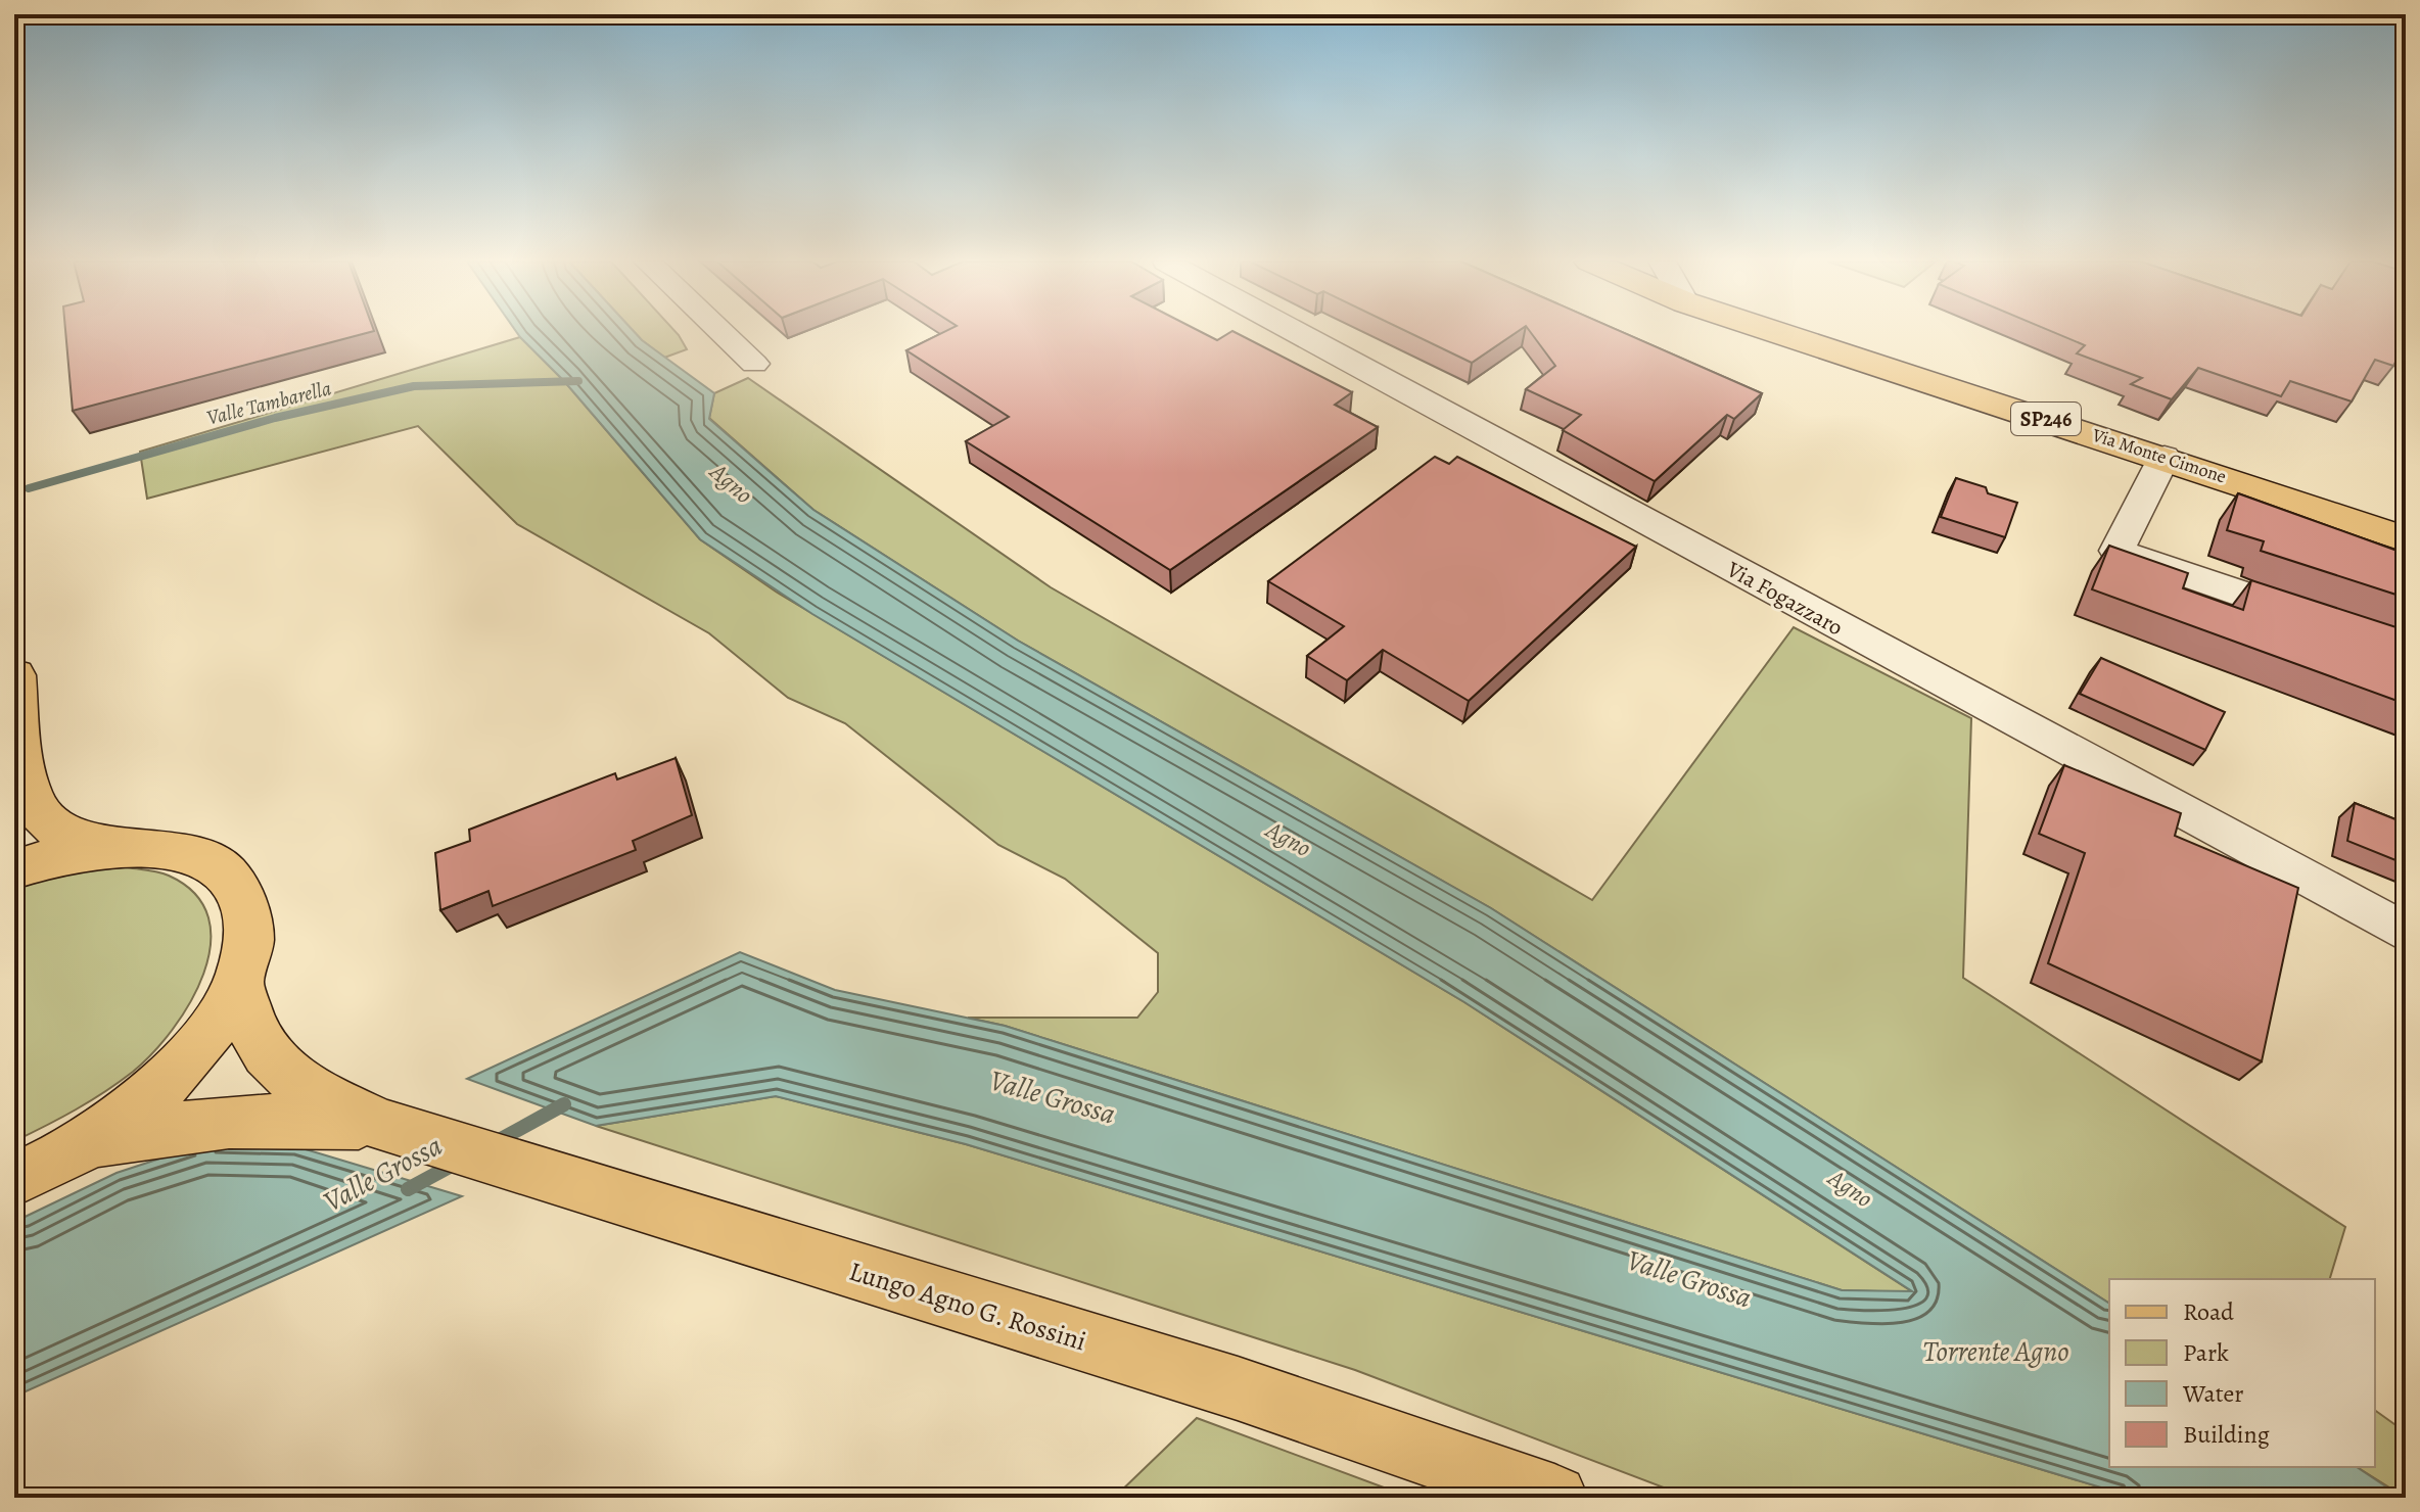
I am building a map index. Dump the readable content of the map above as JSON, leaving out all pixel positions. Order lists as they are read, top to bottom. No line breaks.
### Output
{"streets":{"main road":["SP246","Via Monte Cimone","Lungo Agno G. Rossini"],"street":["Via Fogazzaro"]},"water":["Valle Tambarella","Agno","Valle Grossa","Torrente Agno"],"legend":["Road","Park","Water","Building"]}
